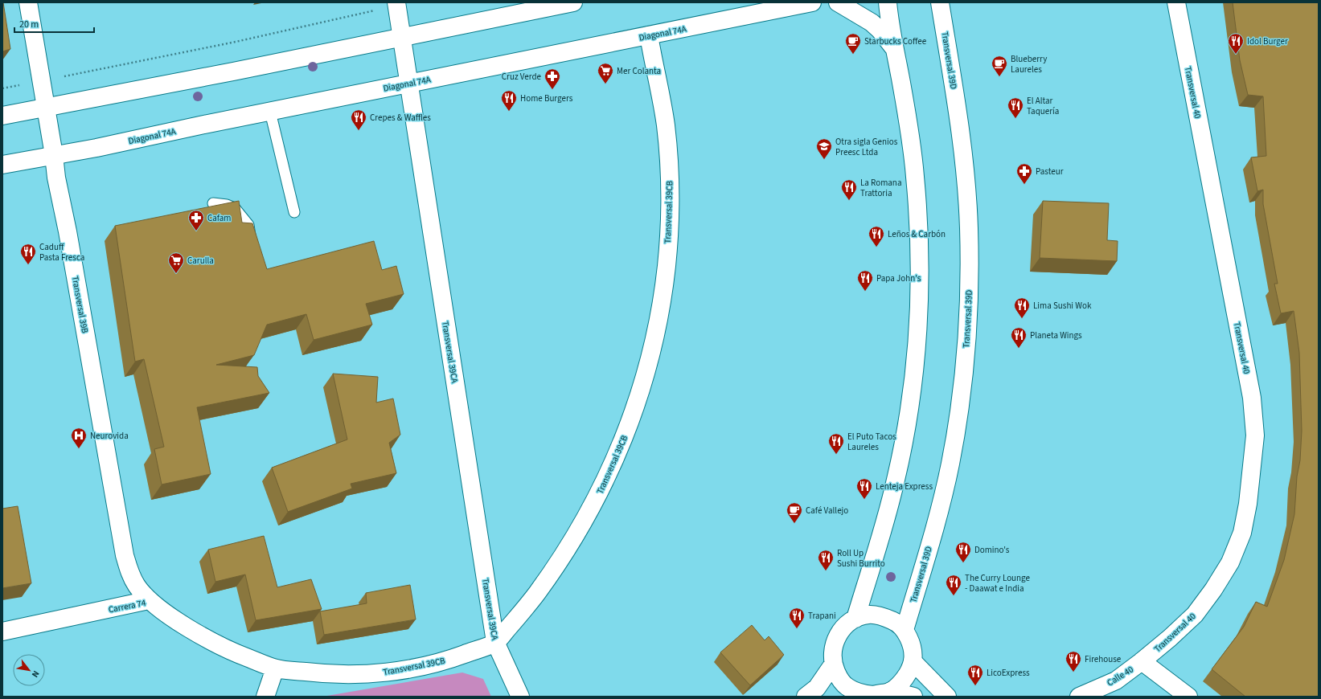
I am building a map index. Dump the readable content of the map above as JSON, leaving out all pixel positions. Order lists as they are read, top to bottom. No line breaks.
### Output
{"streets":{"street":["Diagonal 74A","Transversal 39D","Transversal 40","Transversal 39CB","Transversal 39B","Transversal 39CA","Carrera 74","Calle 40"]},"crossings":[["Diagonal 74A","Transversal 39CB"],["Diagonal 74A","Transversal 39B"],["Diagonal 74A","Transversal 39CA"],["Transversal 40","Calle 40"],["Transversal 39CB","Transversal 39CA"],["Transversal 39CB","Carrera 74"],["Transversal 39B","Carrera 74"]],"places":{"cafe":["Starbucks Coffee","Blueberry Laureles","Café Vallejo"],"restaurant":["Idol Burger","Home Burgers","El Altar Taquería","Crepes & Waffles","La Romana Trattoria","Leños & Carbón","Caduff Pasta Fresca","Papa John's","Lima Sushi Wok","Planeta Wings","El Puto Tacos Laureles","Lenteja Express","Domino's","Roll Up Sushi Burrito","The Curry Lounge - Daawat e India","Trapani","Firehouse","LicoExpress"],"supermarket":["Mer Colanta","Carulla"],"pharmacy":["Cruz Verde","Pasteur","Cafam"],"school or university":["Otra sigla Genios Preesc Ltda"],"hospital":["Neurovida"]},"scale_bar":"20 m","north":"bottom right"}
